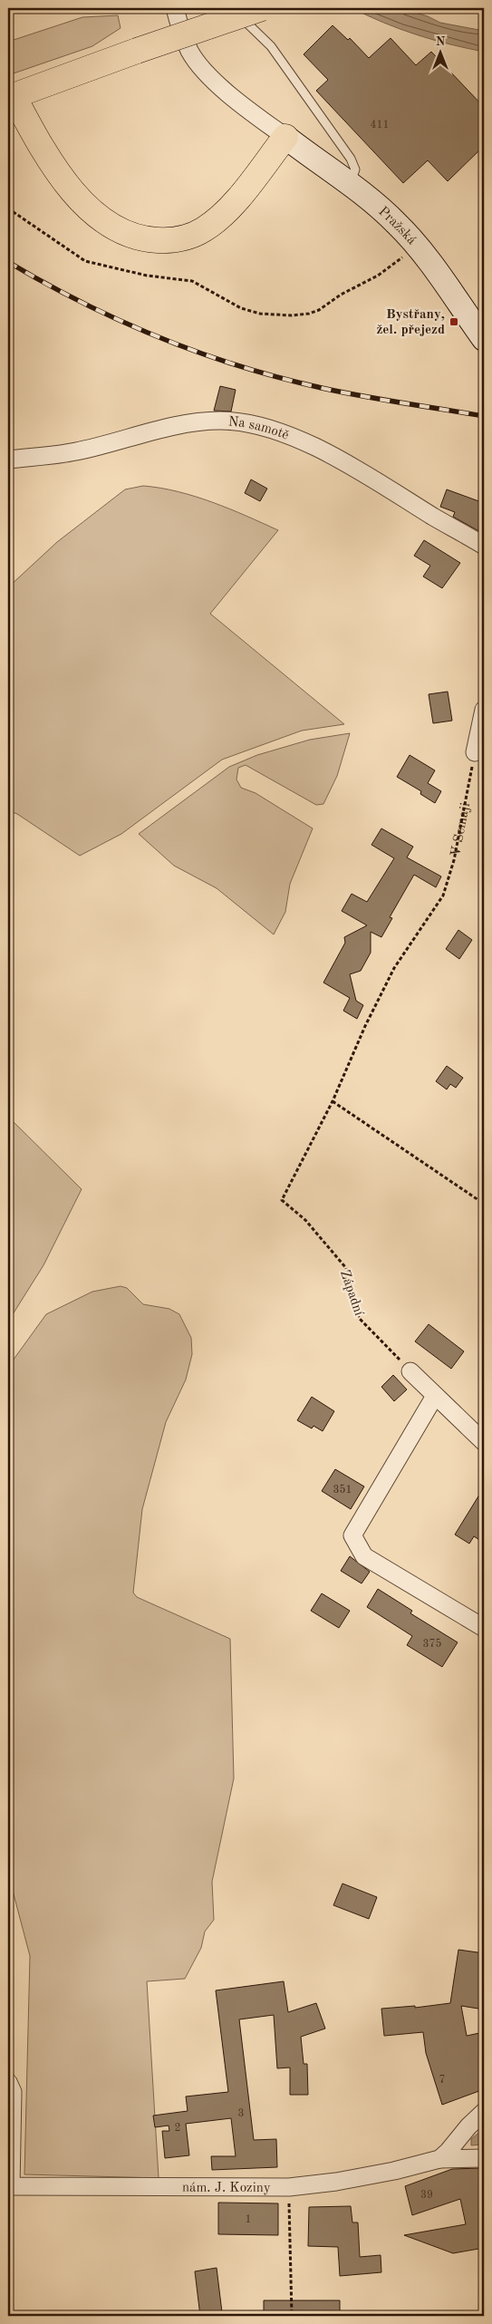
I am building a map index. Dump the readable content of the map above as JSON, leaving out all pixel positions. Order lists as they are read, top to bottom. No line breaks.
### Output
{"streets":{"street":["Pražská","Na samotě","nám. J. Koziny"],"path":["V Semaji","Západní"]},"crossings":[["V Semaji","Západní"]],"places":{"transit":["Bystřany, žel. přejezd"]},"house_numbers":["411","351","375","7","3","2","39","1"],"north":"top"}
